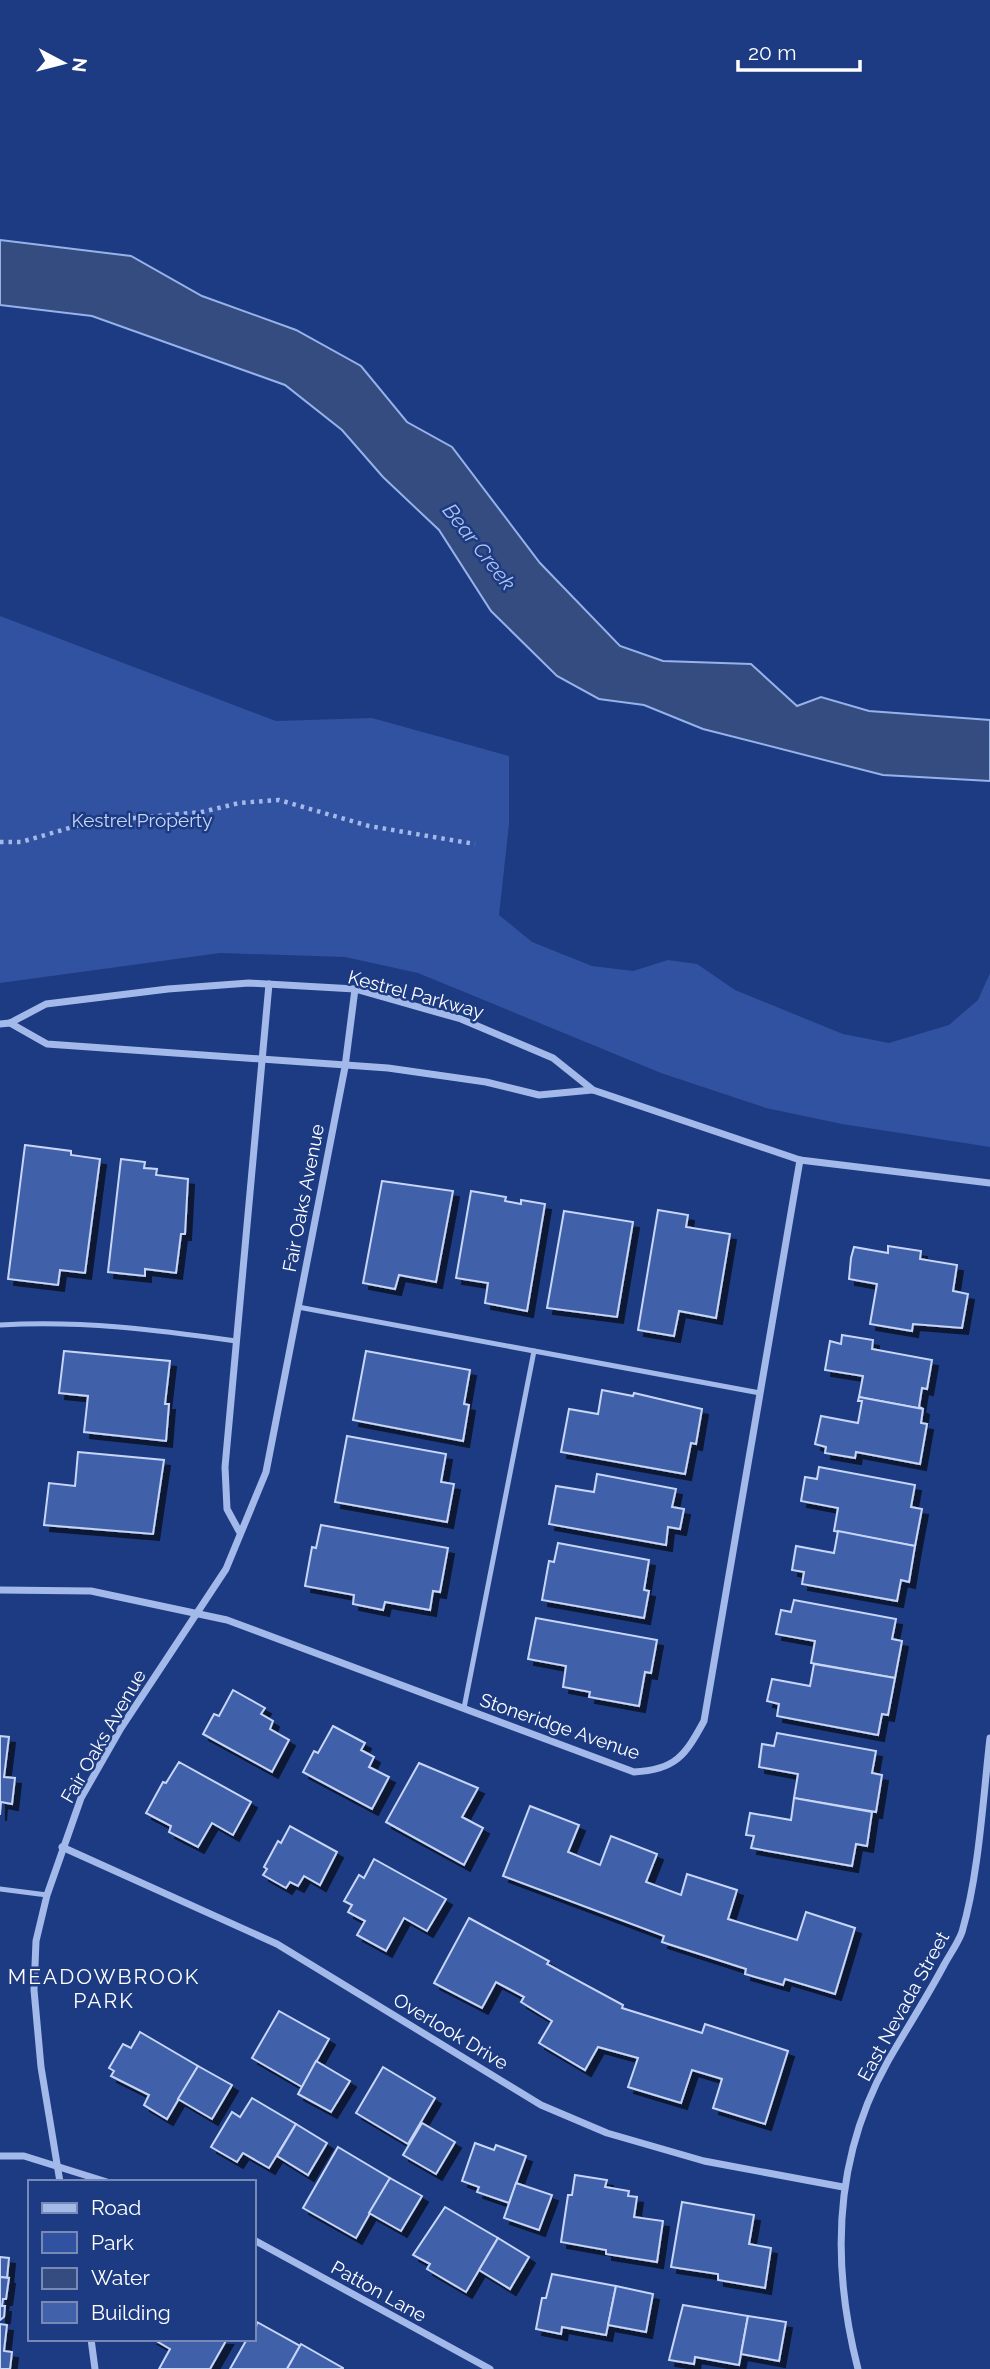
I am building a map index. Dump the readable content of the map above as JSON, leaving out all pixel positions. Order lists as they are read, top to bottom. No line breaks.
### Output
{"streets":{"street":["Kestrel Parkway","Fair Oaks Avenue","Stoneridge Avenue","East Nevada Street","Overlook Drive","Patton Lane"]},"crossings":[["Kestrel Parkway","Fair Oaks Avenue"],["Kestrel Parkway","Stoneridge Avenue"],["Fair Oaks Avenue","Stoneridge Avenue"],["Fair Oaks Avenue","Overlook Drive"],["East Nevada Street","Overlook Drive"]],"districts":["MEADOWBROOK PARK"],"water":["Bear Creek"],"parks":["Kestrel Property"],"legend":["Road","Park","Water","Building"],"scale_bar":"20 m","north":"right"}
